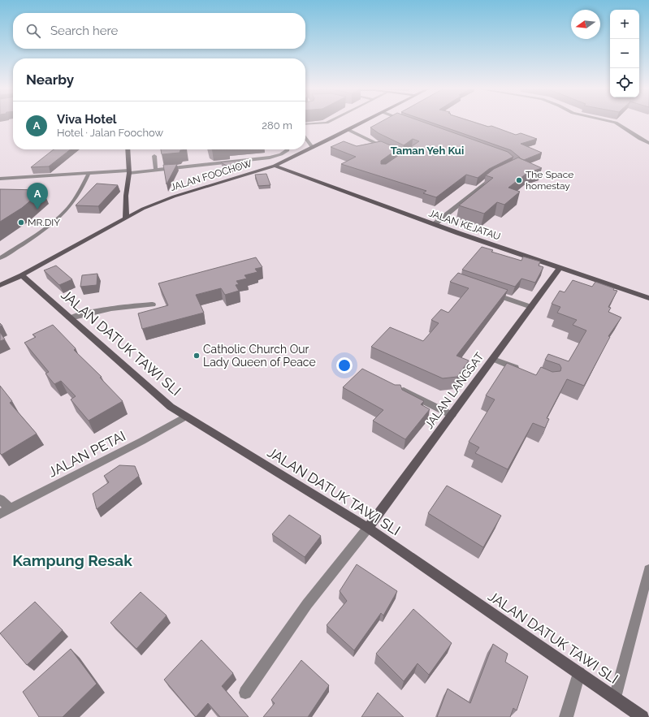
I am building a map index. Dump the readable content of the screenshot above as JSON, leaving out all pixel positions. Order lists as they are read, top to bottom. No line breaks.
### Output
{"streets":{"street":["JALAN FOOCHOW","JALAN KEJATAU","JALAN DATUK TAWI SLI","JALAN LANGSAT","JALAN PETAI"]},"crossings":[["JALAN FOOCHOW","JALAN KEJATAU"],["JALAN FOOCHOW","JALAN DATUK TAWI SLI"],["JALAN KEJATAU","JALAN LANGSAT"],["JALAN DATUK TAWI SLI","JALAN LANGSAT"],["JALAN DATUK TAWI SLI","JALAN PETAI"]],"districts":["Taman Yeh Kui","Kampung Resak"],"places":["The Space homestay","MR.DIY","Catholic Church Our Lady Queen of Peace"],"north":"left","page":{"map_buttons":["+","−"],"search":"Search here","heading":"Nearby","list":[{"mark":"A","name":"Viva Hotel","note":"Hotel · Jalan Foochow","value":"280 m"}],"pins":"A"}}
